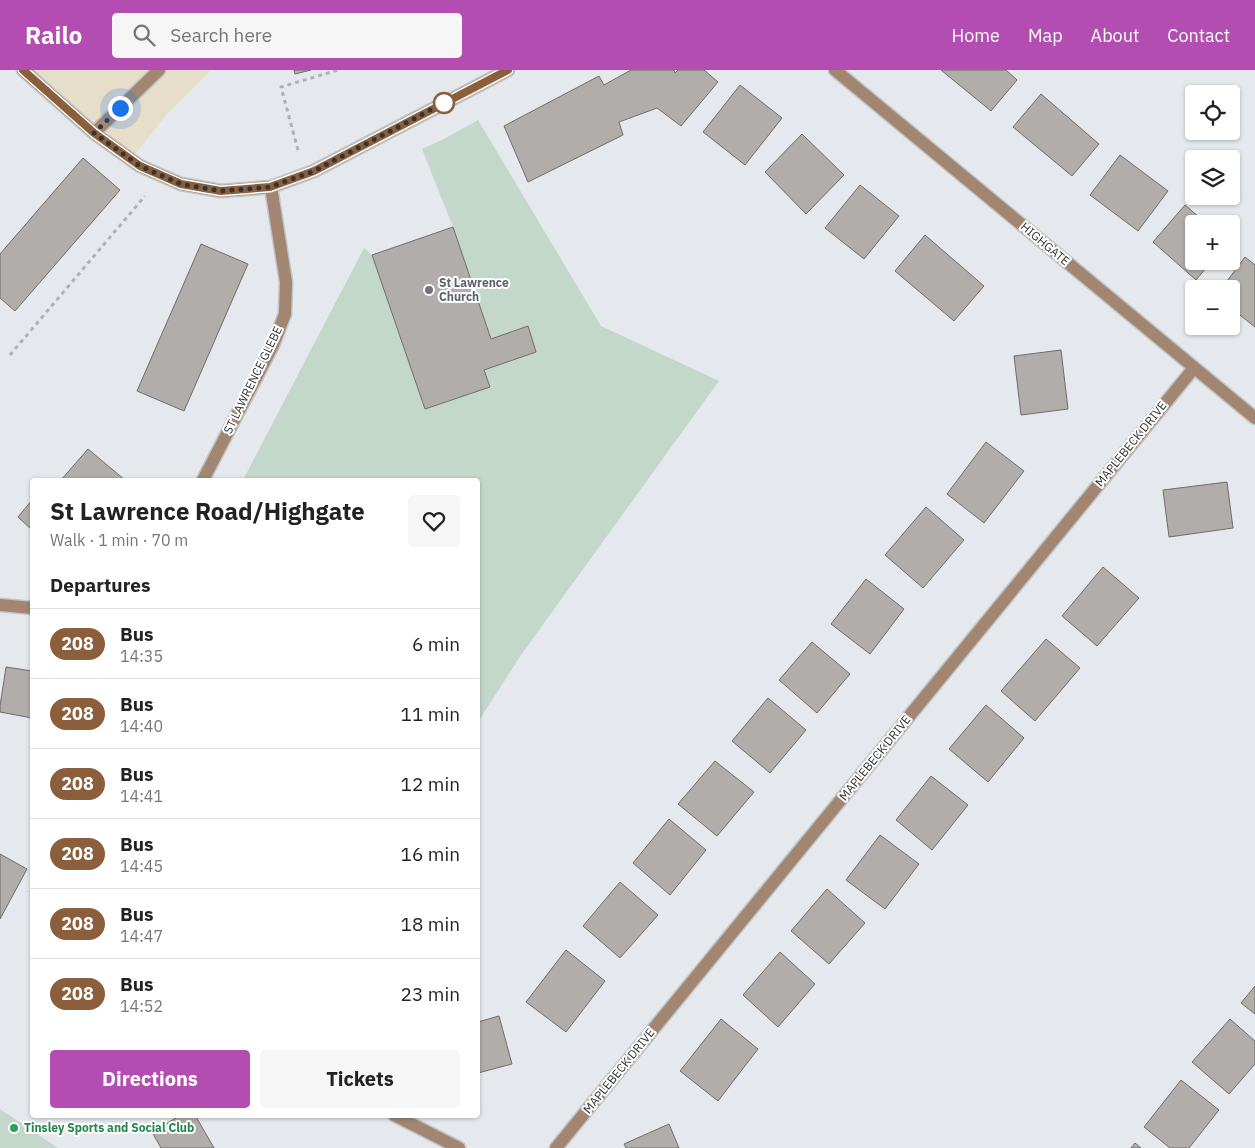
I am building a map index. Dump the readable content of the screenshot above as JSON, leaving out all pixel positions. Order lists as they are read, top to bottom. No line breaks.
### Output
{"streets":{"street":["HIGHGATE","ST LAWRENCE GLEBE","MAPLEBECK DRIVE"]},"crossings":[["HIGHGATE","MAPLEBECK DRIVE"]],"places":["St Lawrence Church","Tinsley Sports and Social Club"],"lines":["bus line 208"],"page":{"header":"Railo","search":"Search here","nav":["Home","Map","About","Contact"],"map_buttons":["+","−"],"heading":[["St Lawrence Road/Highgate","Walk · 1 min · 70 m"],"Departures"],"list":[{"mark":"208","name":"Bus","note":"14:35","value":"6 min"},{"mark":"208","name":"Bus","note":"14:40","value":"11 min"},{"mark":"208","name":"Bus","note":"14:41","value":"12 min"},{"mark":"208","name":"Bus","note":"14:45","value":"16 min"},{"mark":"208","name":"Bus","note":"14:47","value":"18 min"},{"mark":"208","name":"Bus","note":"14:52","value":"23 min"}],"buttons":["Directions","Tickets"]}}
